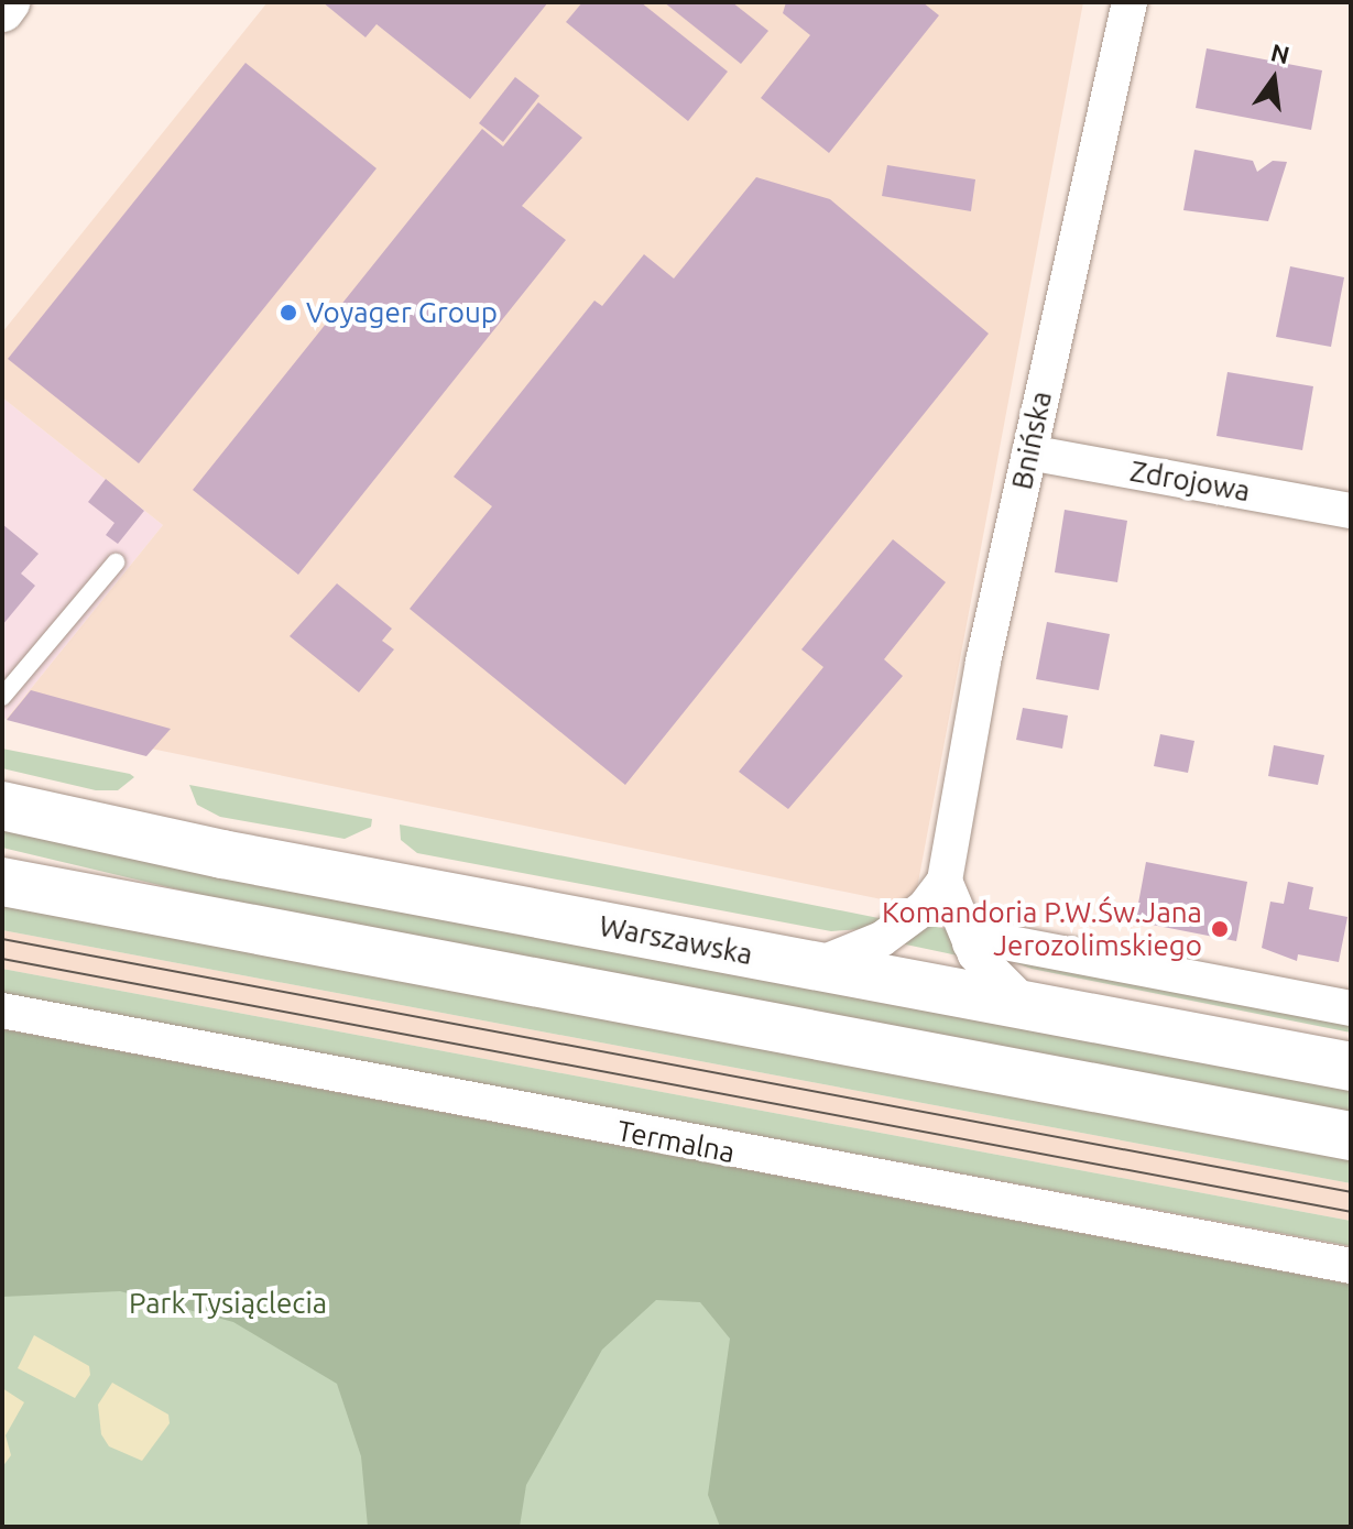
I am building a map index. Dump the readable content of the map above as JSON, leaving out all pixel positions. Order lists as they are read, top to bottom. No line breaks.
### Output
{"streets":{"main road":["Warszawska"],"street":["Bnińska","Zdrojowa","Termalna"]},"crossings":[["Bnińska","Zdrojowa"]],"parks":["Park Tysiąclecia"],"places":["Voyager Group","Komandoria P.W.Św.Jana Jerozolimskiego"],"north":"top"}
